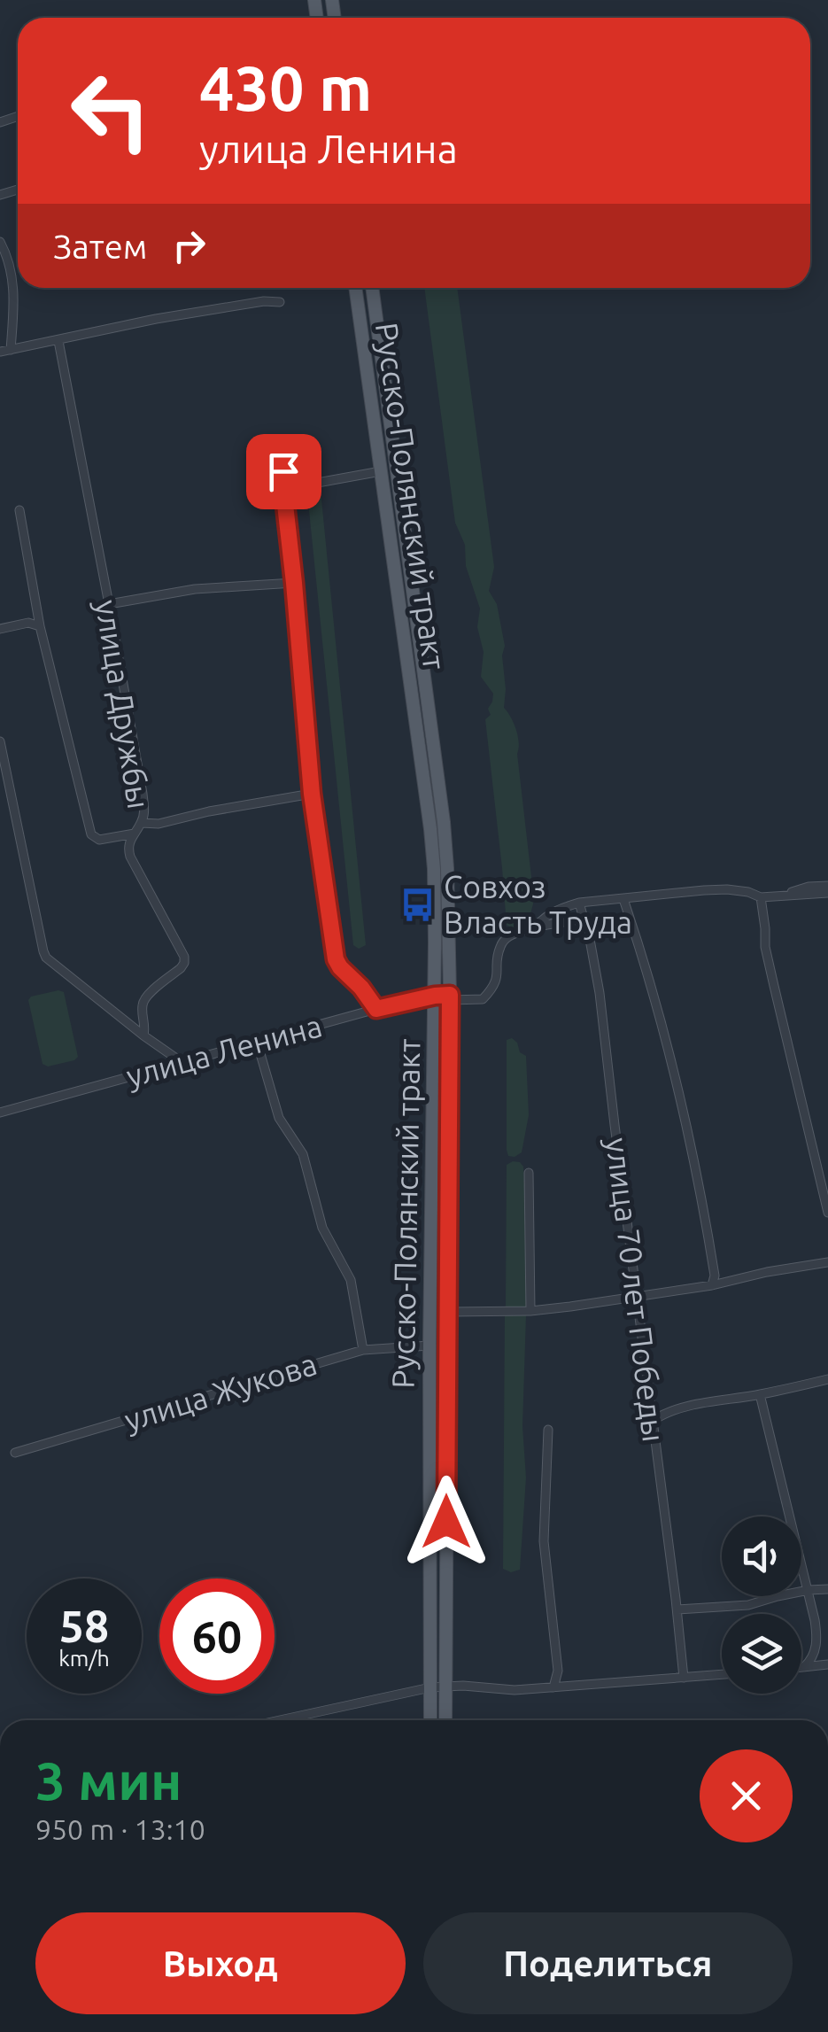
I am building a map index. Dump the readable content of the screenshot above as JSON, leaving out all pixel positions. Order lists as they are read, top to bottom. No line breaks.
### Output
{"streets":{"main road":["Русско-Полянский тракт"],"street":["улица Дружбы","улица Ленина","улица 70 лет Победы","улица Жукова"]},"crossings":[["Русско-Полянский тракт","улица Ленина"],["Русско-Полянский тракт","улица Жукова"]],"places":{"bus stop":["Совхоз Власть Труда"]},"page":{"turn":["430 m","улица Ленина"],"then":"Затем","speed":"58 km/h","limit":"60","heading":["3 мин","950 m · 13:10"],"buttons":["Выход","Поделиться"]}}
